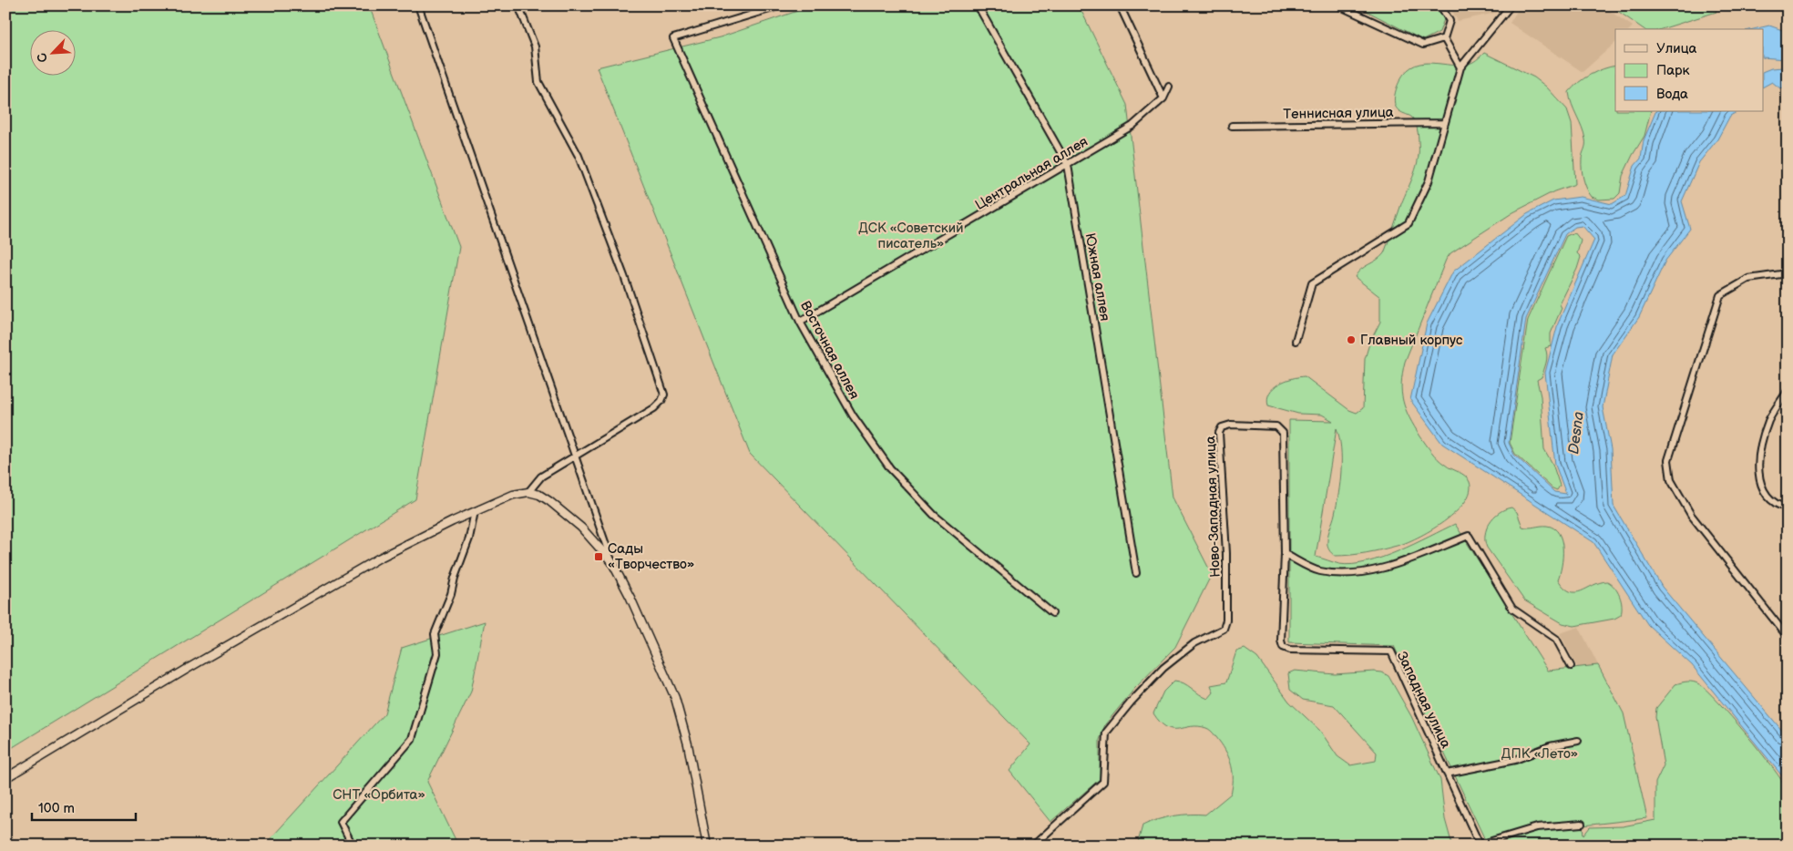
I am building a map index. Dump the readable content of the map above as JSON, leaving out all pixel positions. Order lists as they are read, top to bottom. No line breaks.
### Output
{"streets":{"street":["Теннисная улица","Центральная аллея","Южная аллея","Восточная аллея","Ново-Западная улица","Западная улица"]},"crossings":[["Центральная аллея","Южная аллея"],["Центральная аллея","Восточная аллея"],["Ново-Западная улица","Западная улица"]],"water":["Desna"],"parks":["ДСК «Советский писатель»","ДПК «Лето»","СНТ «Орбита»"],"places":{"other":["Главный корпус"],"transit":["Сады «Творчество»"]},"legend":["Улица","Парк","Вода"],"scale_bar":"100 m","north":"bottom left"}
